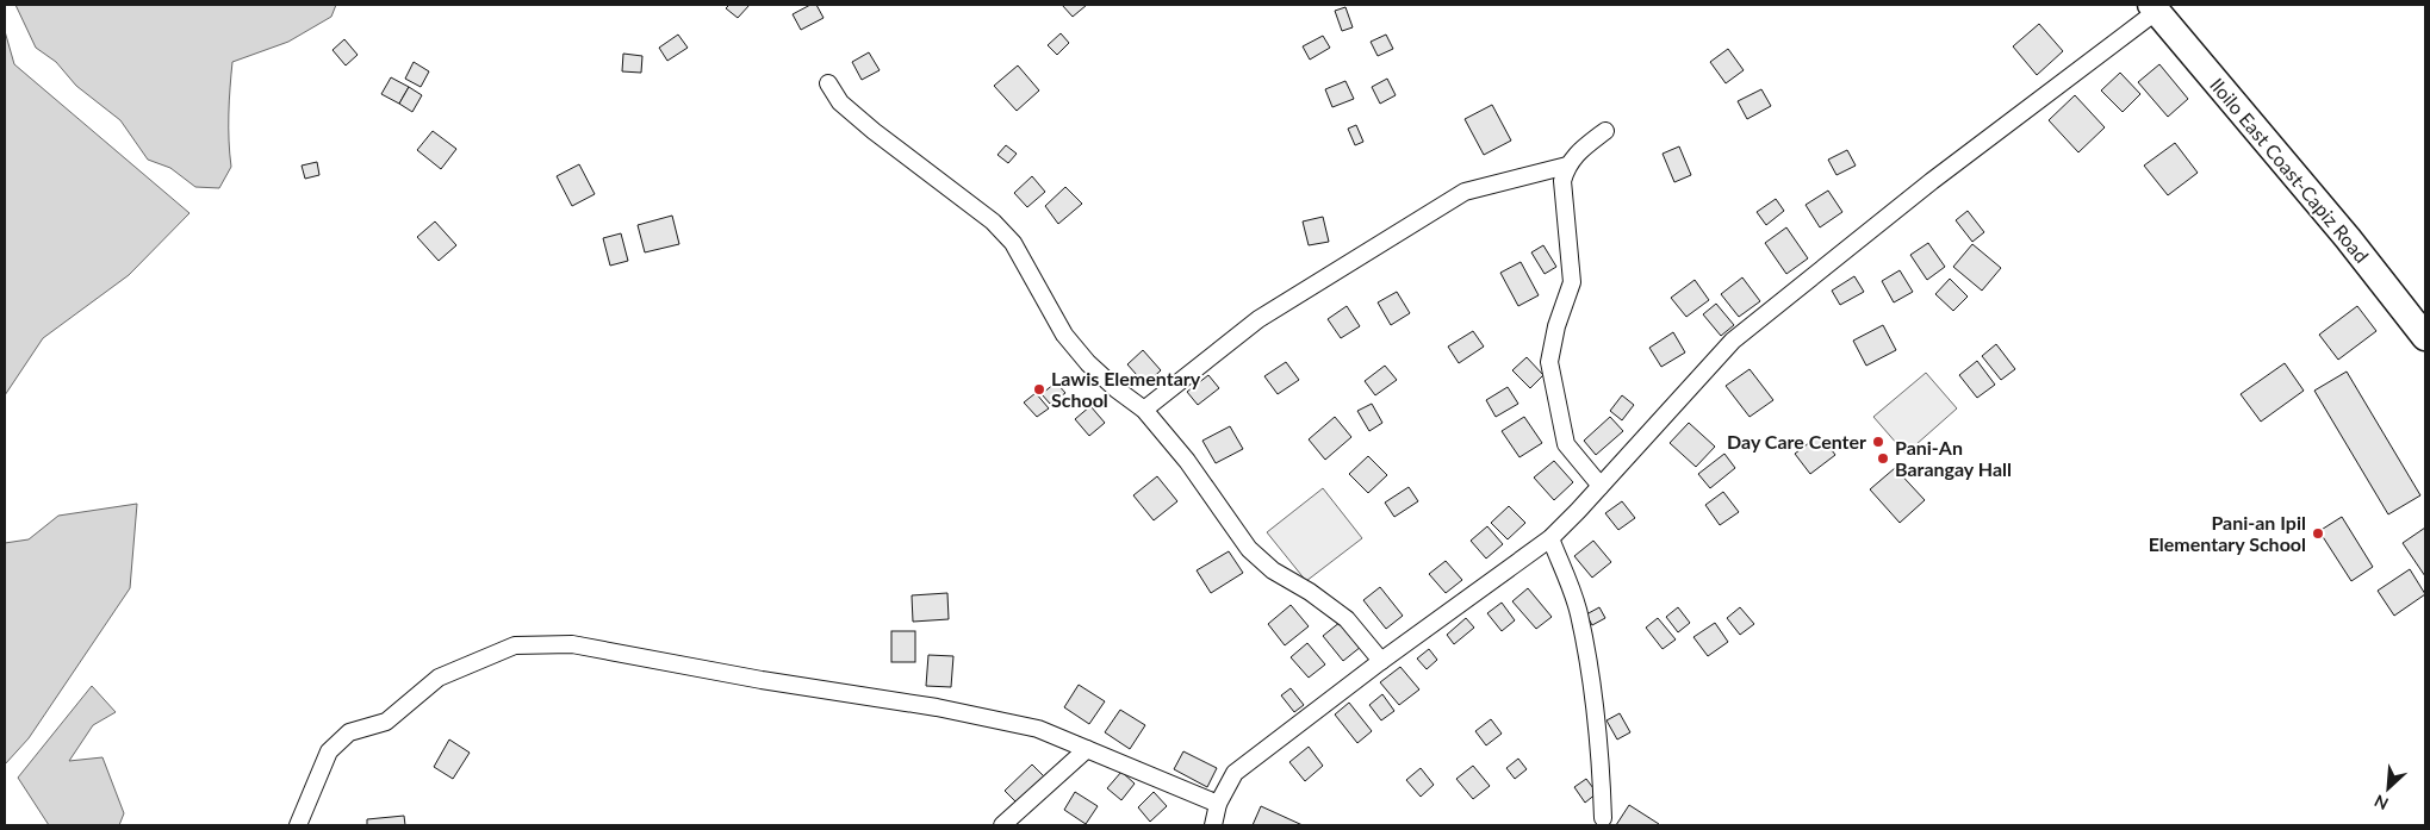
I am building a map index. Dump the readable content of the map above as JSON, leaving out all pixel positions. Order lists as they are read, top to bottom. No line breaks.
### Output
{"streets":{"main road":["Iloilo East Coast-Capiz Road"]},"places":["Lawis Elementary School","Day Care Center","Pani-An Barangay Hall","Pani-an Ipil Elementary School"],"north":"bottom left"}
